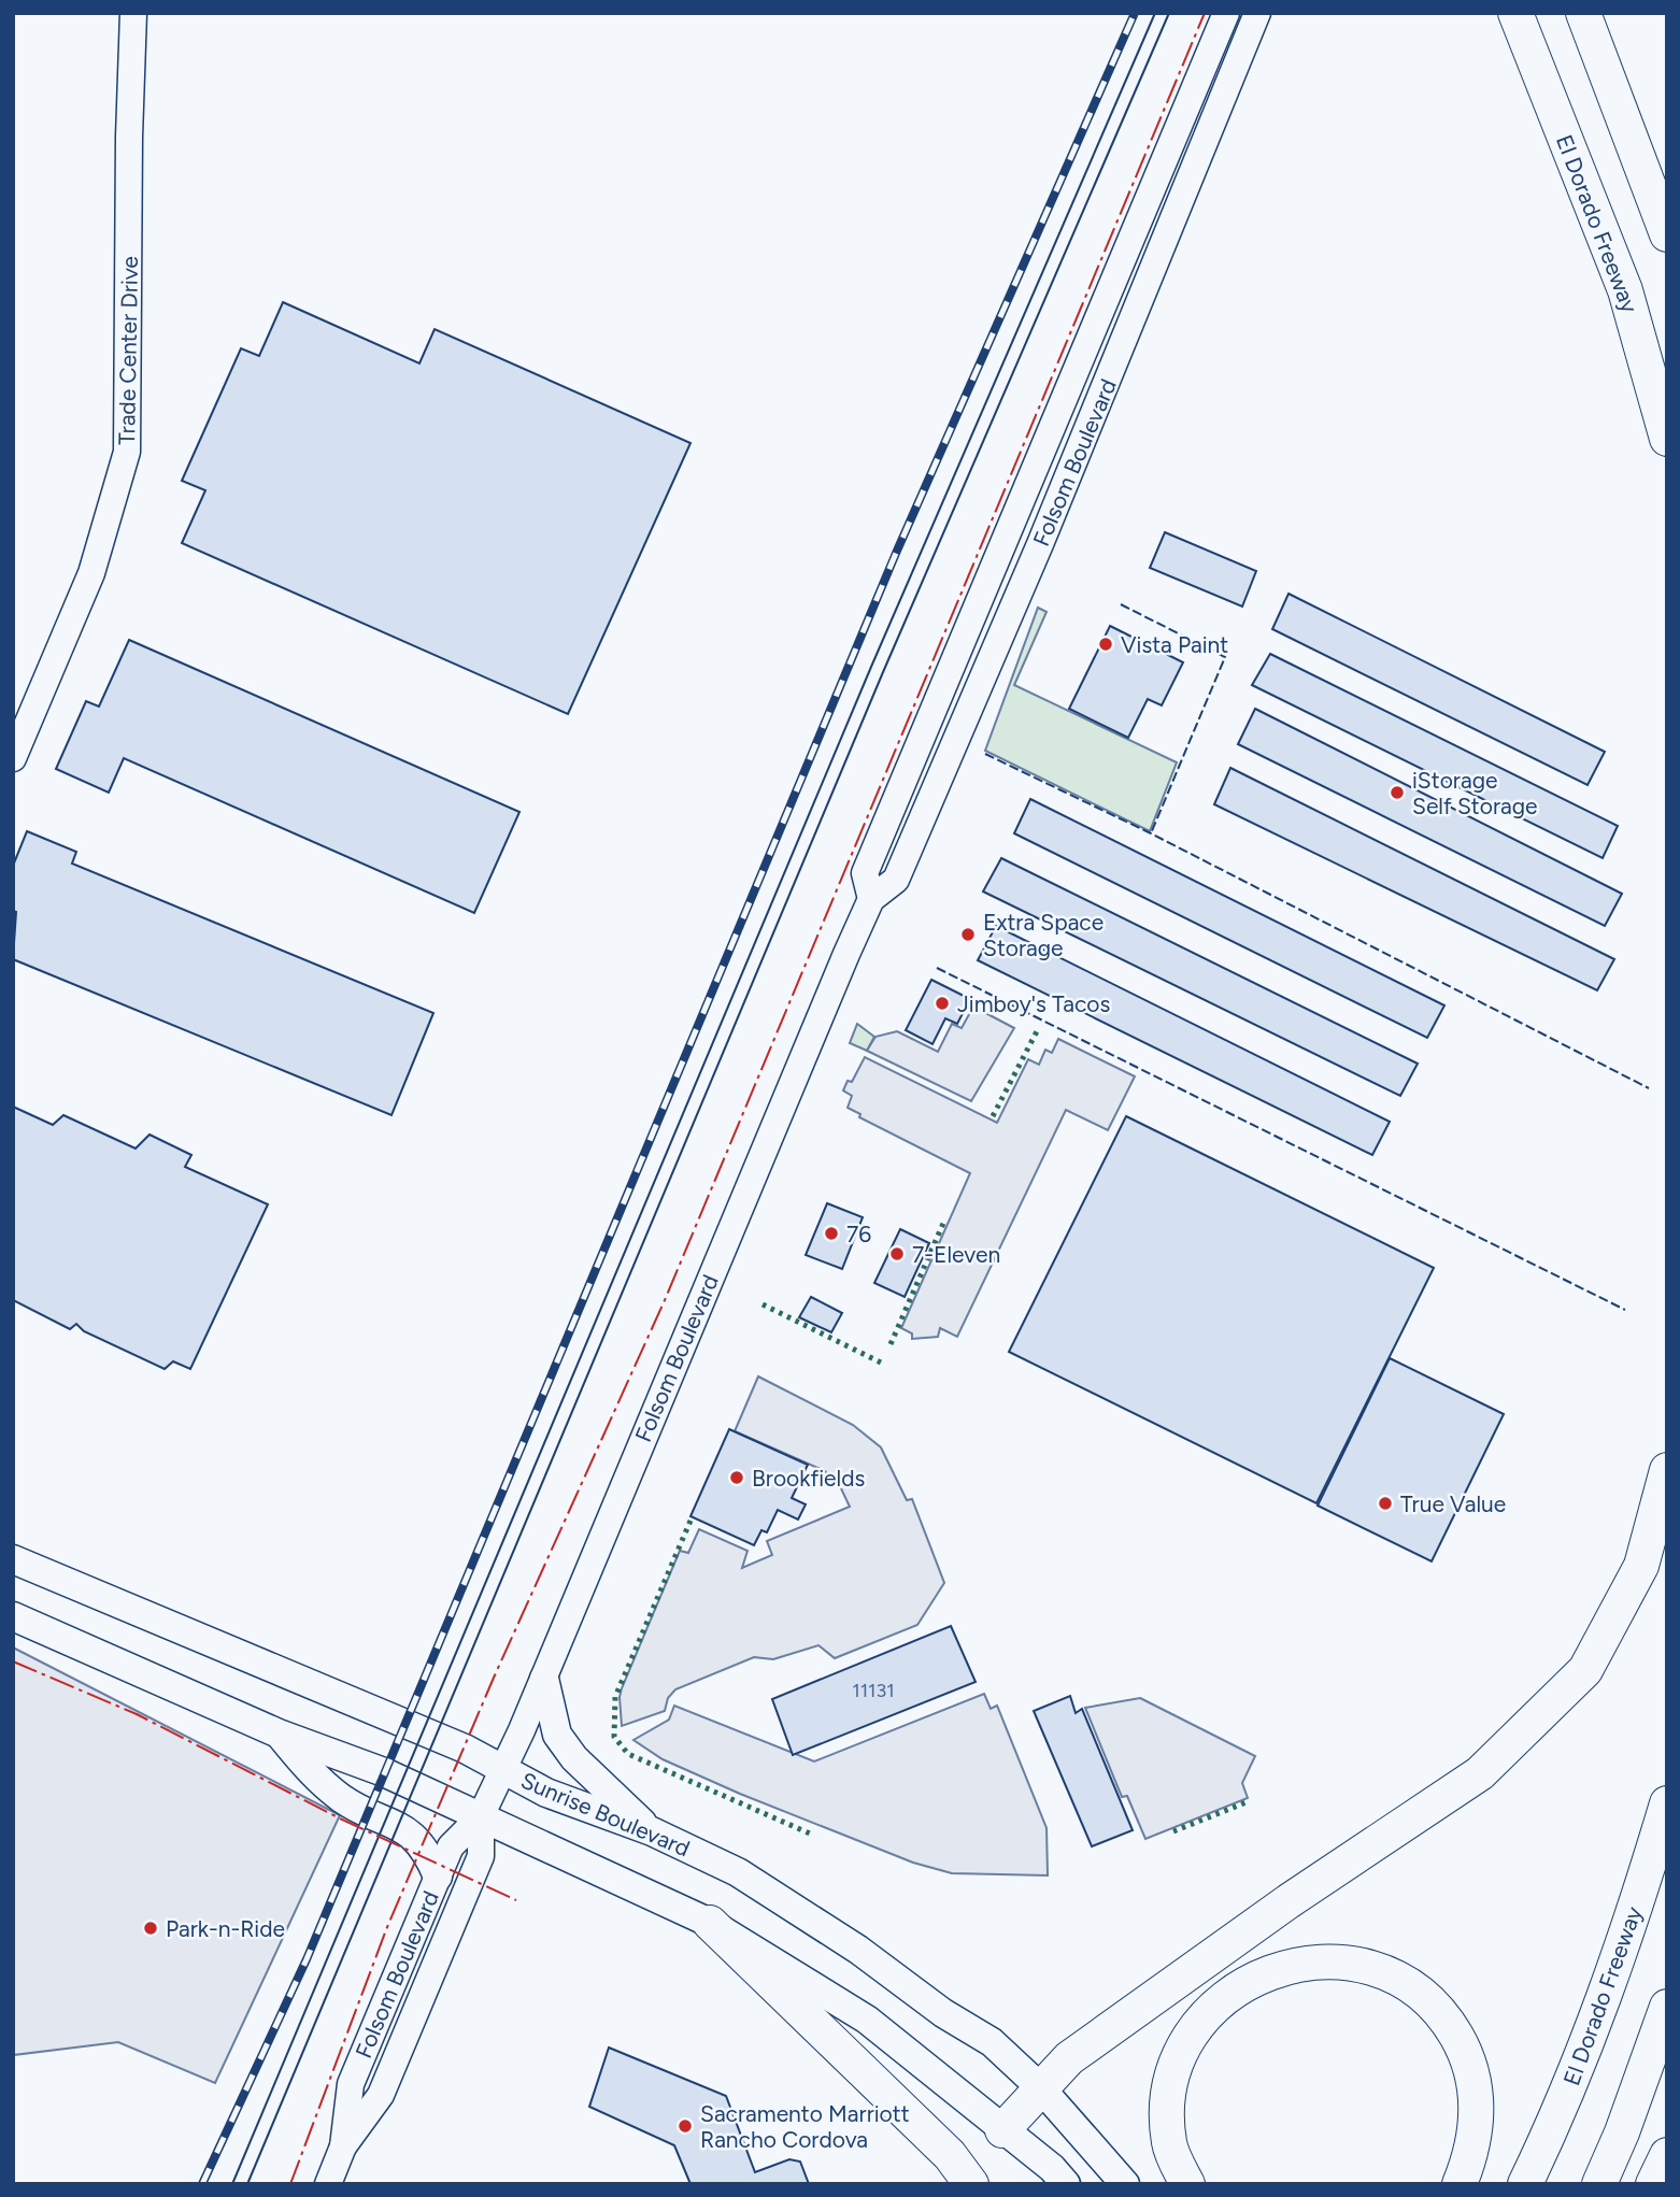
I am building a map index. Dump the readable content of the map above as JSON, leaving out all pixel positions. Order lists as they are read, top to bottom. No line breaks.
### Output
{"streets":{"highway":["El Dorado Freeway"],"main road":["Trade Center Drive","Folsom Boulevard","Sunrise Boulevard"]},"crossings":[["Folsom Boulevard","Sunrise Boulevard"]],"places":["Vista Paint","iStorage Self Storage","Extra Space Storage","Jimboy's Tacos","76","7-Eleven","Brookfields","True Value","Park-n-Ride","Sacramento Marriott Rancho Cordova"],"house_numbers":["11131"]}
